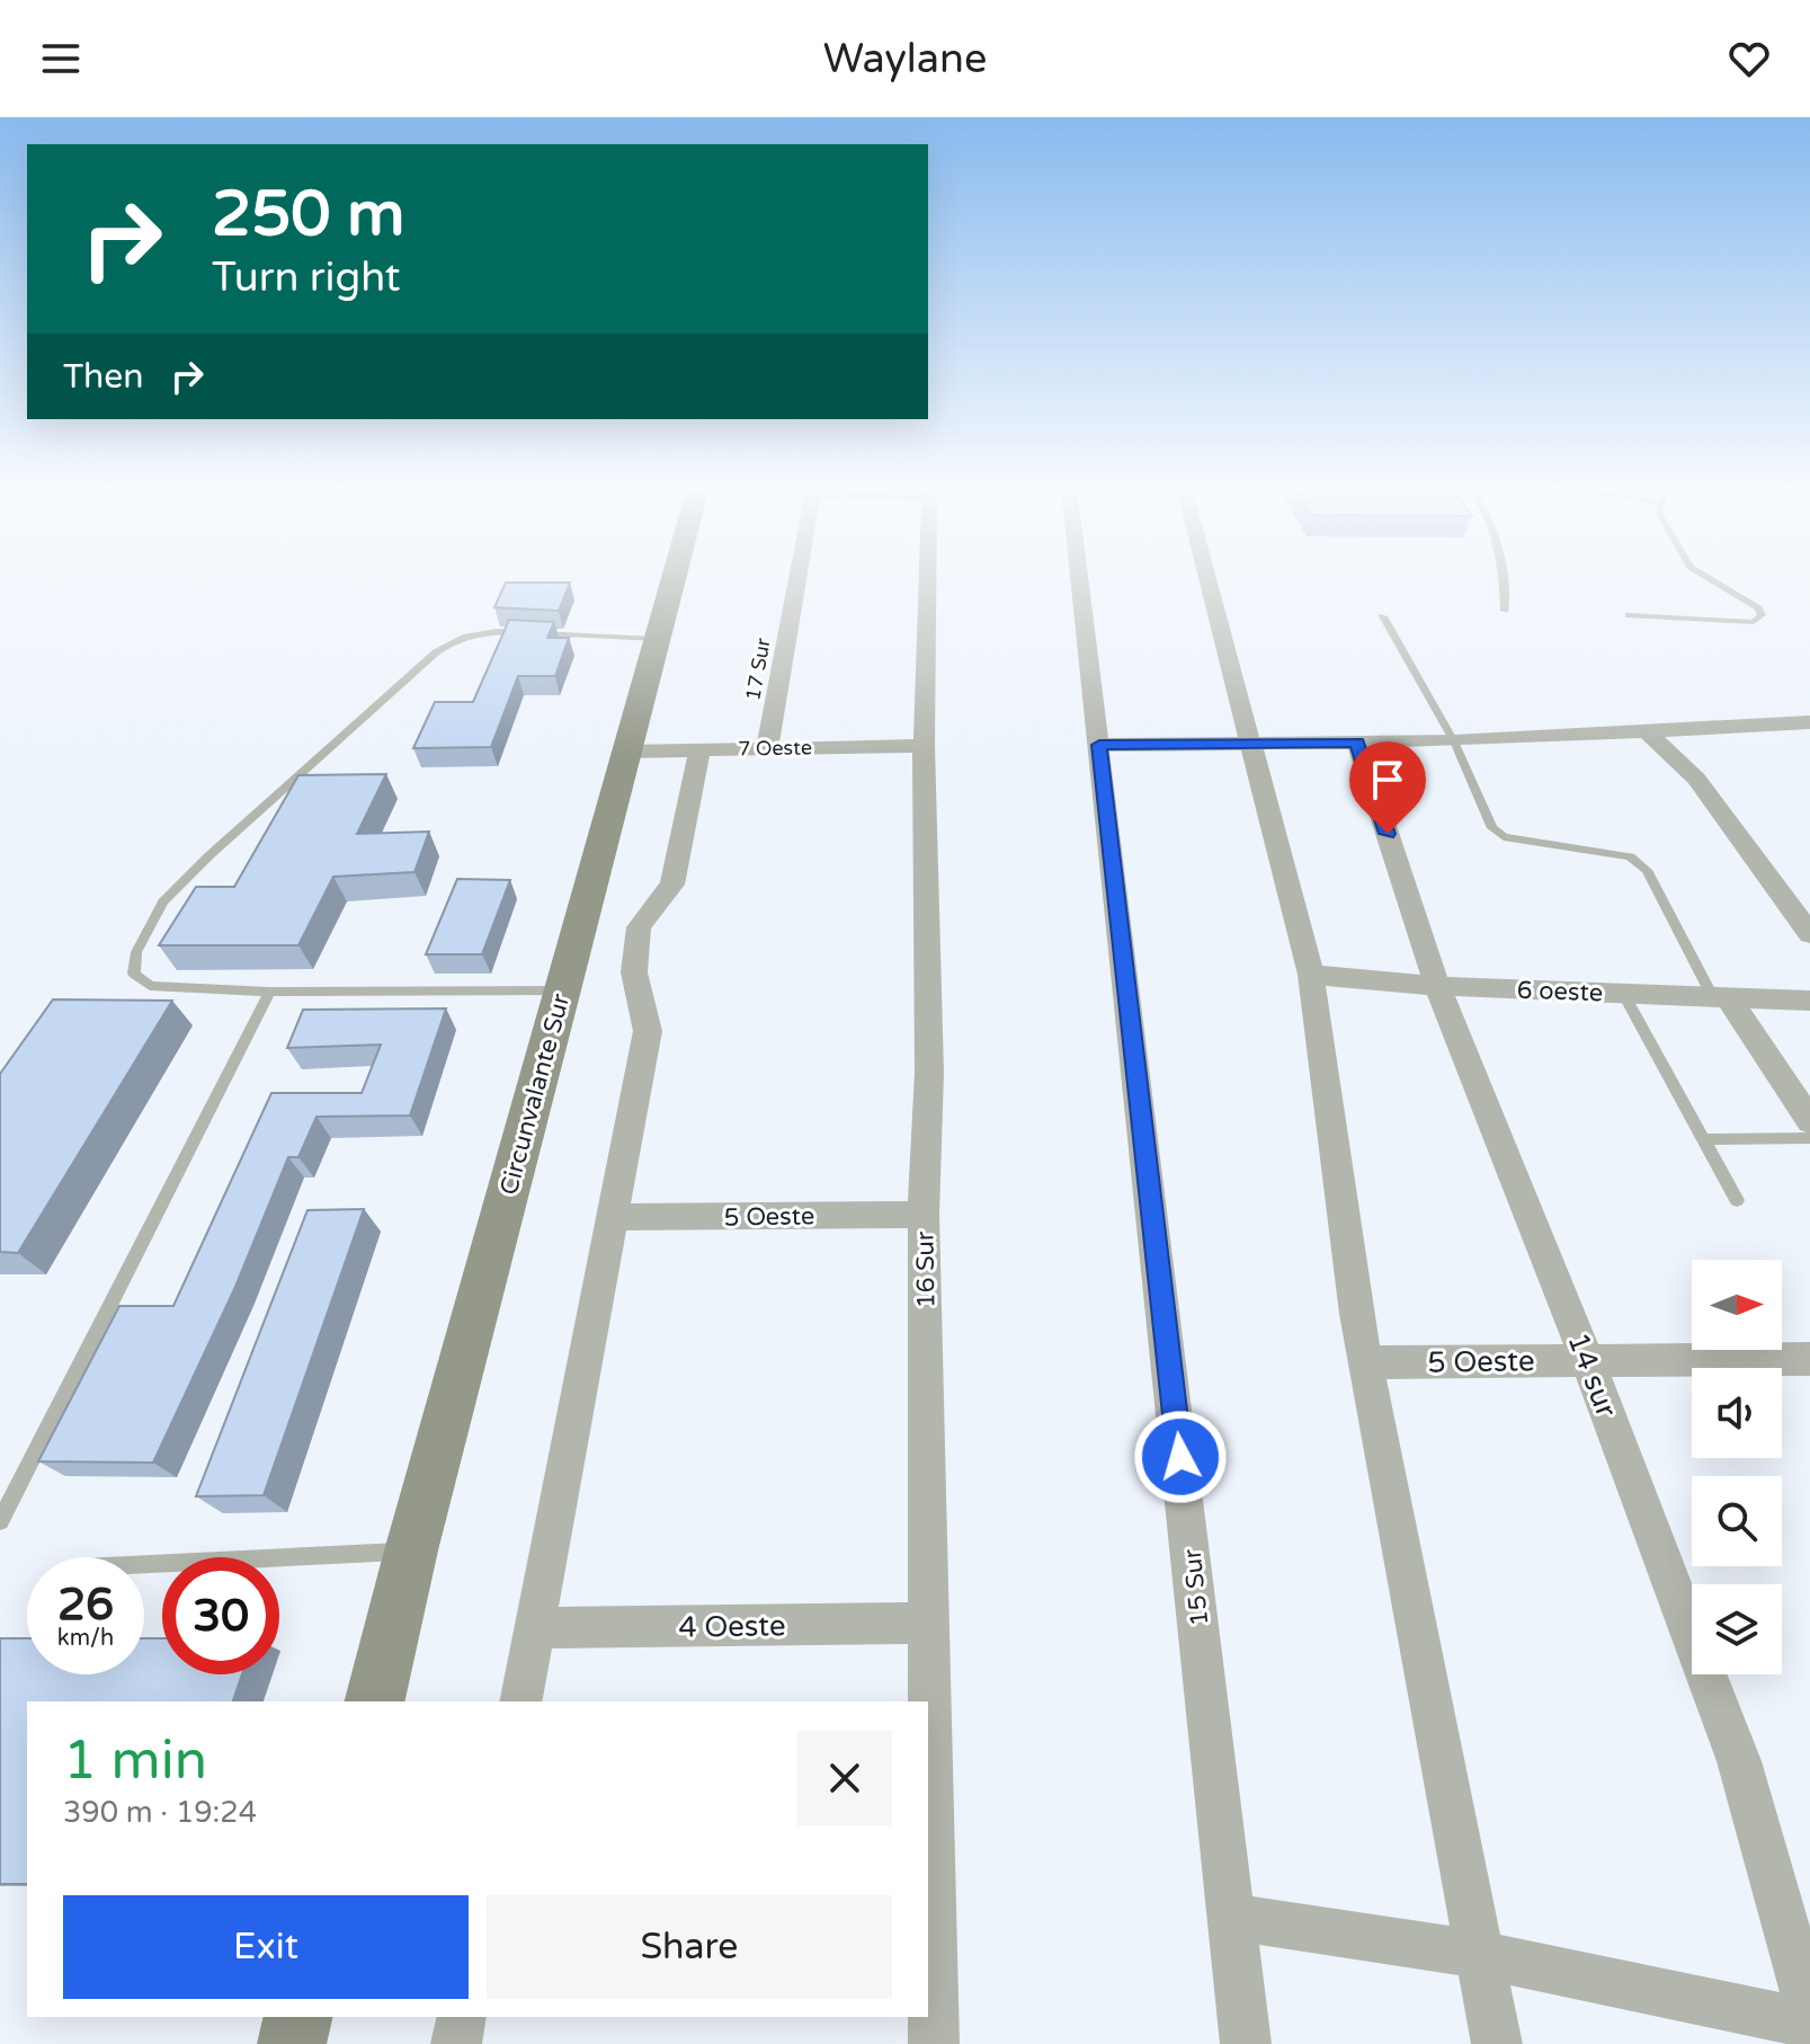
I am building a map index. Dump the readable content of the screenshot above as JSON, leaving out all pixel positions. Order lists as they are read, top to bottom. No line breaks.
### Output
{"streets":{"main road":["Circunvalante Sur"],"street":["17 Sur","7 Oeste","6 oeste","5 Oeste","16 Sur","14 sur","15 Sur","4 Oeste"]},"crossings":[["17 Sur","7 Oeste"],["7 Oeste","Circunvalante Sur"],["7 Oeste","16 Sur"],["6 oeste","14 sur"],["5 Oeste","16 Sur"],["5 Oeste","14 sur"],["16 Sur","4 Oeste"]],"north":"right","page":{"header":"Waylane","turn":["250 m","Turn right"],"then":"Then","speed":"26 km/h","limit":"30","heading":["1 min","390 m · 19:24"],"buttons":["Exit","Share"]}}
